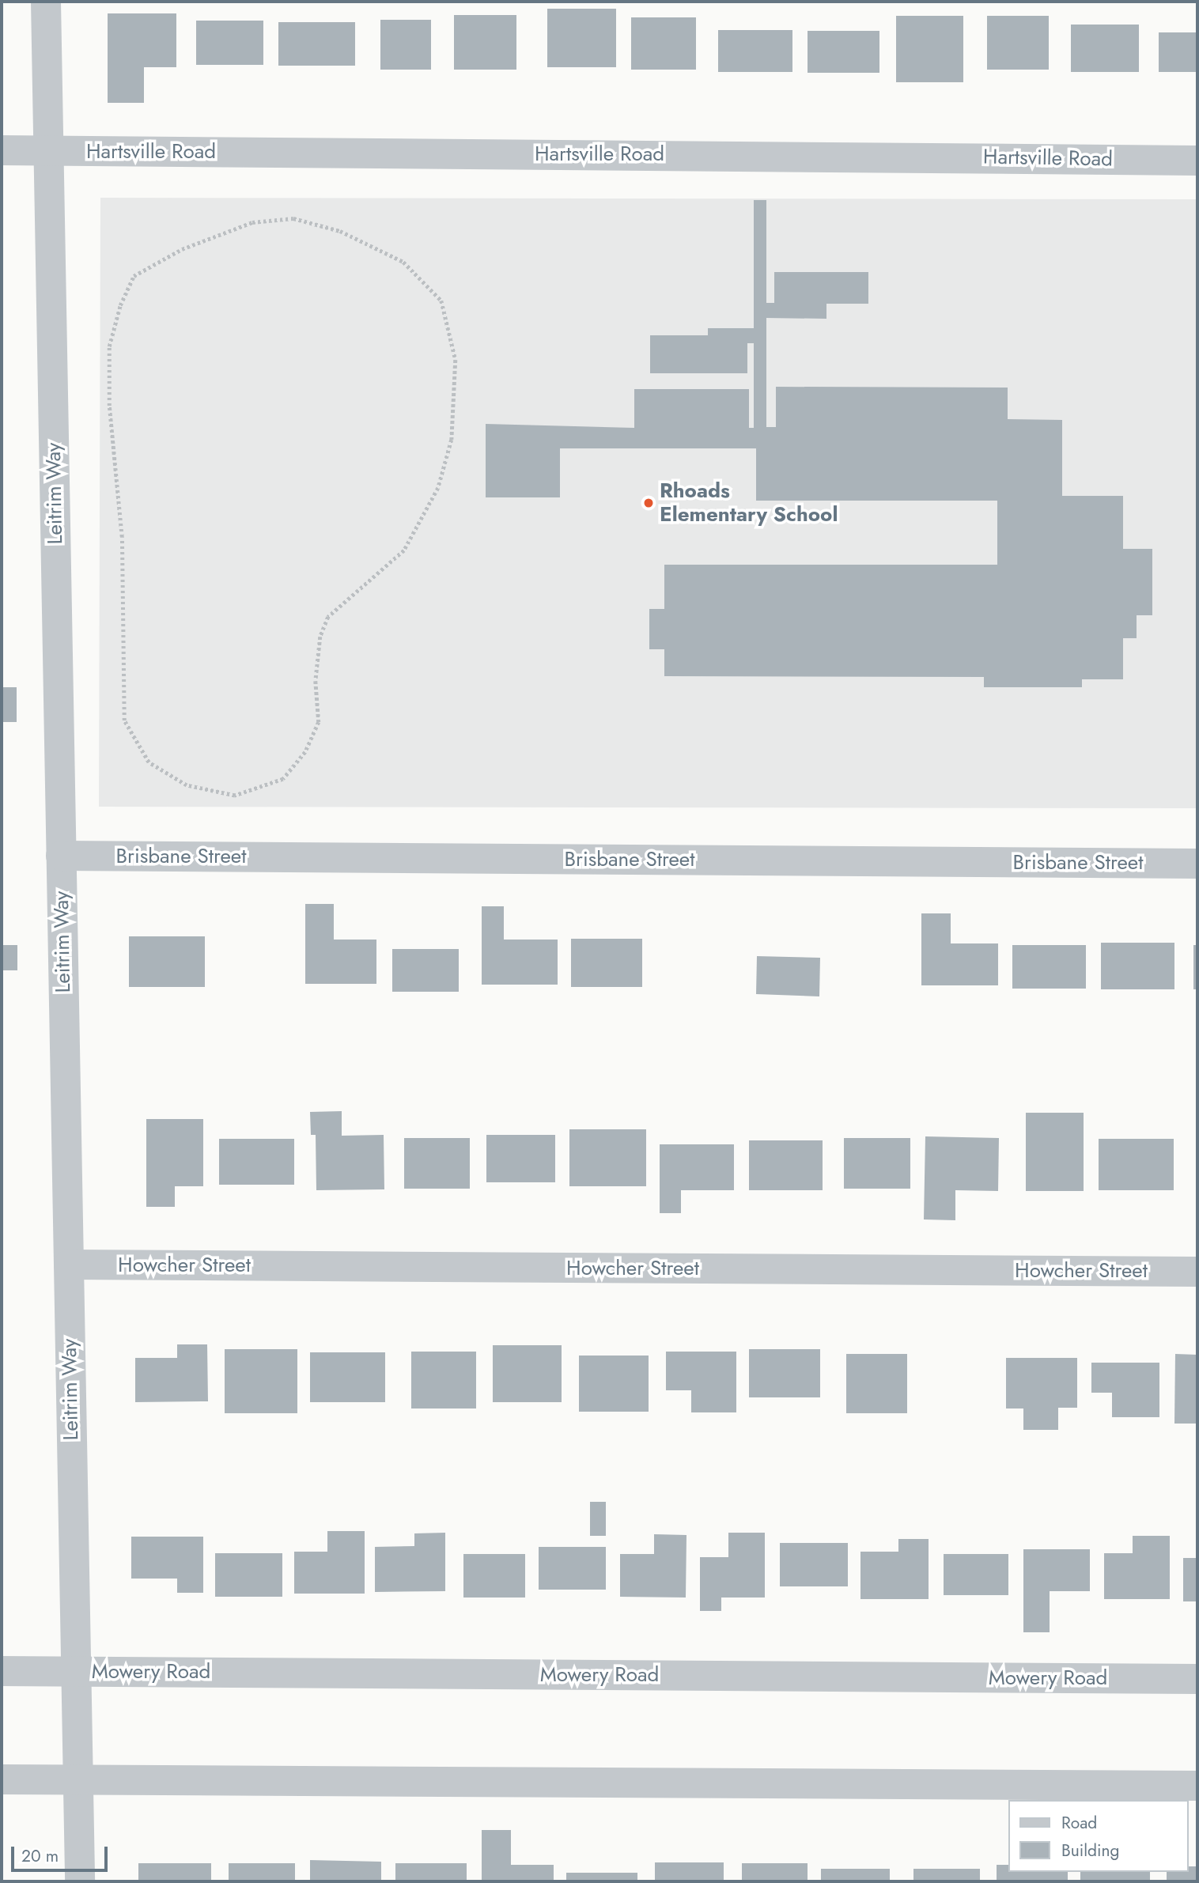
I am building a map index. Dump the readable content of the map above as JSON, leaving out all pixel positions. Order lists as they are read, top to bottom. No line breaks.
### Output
{"streets":{"street":["Hartsville Road","Leitrim Way","Brisbane Street","Howcher Street","Mowery Road"]},"crossings":[["Hartsville Road","Leitrim Way"],["Leitrim Way","Brisbane Street"],["Leitrim Way","Howcher Street"],["Leitrim Way","Mowery Road"]],"places":["Rhoads Elementary School"],"legend":["Road","Building"],"scale_bar":"20 m"}
